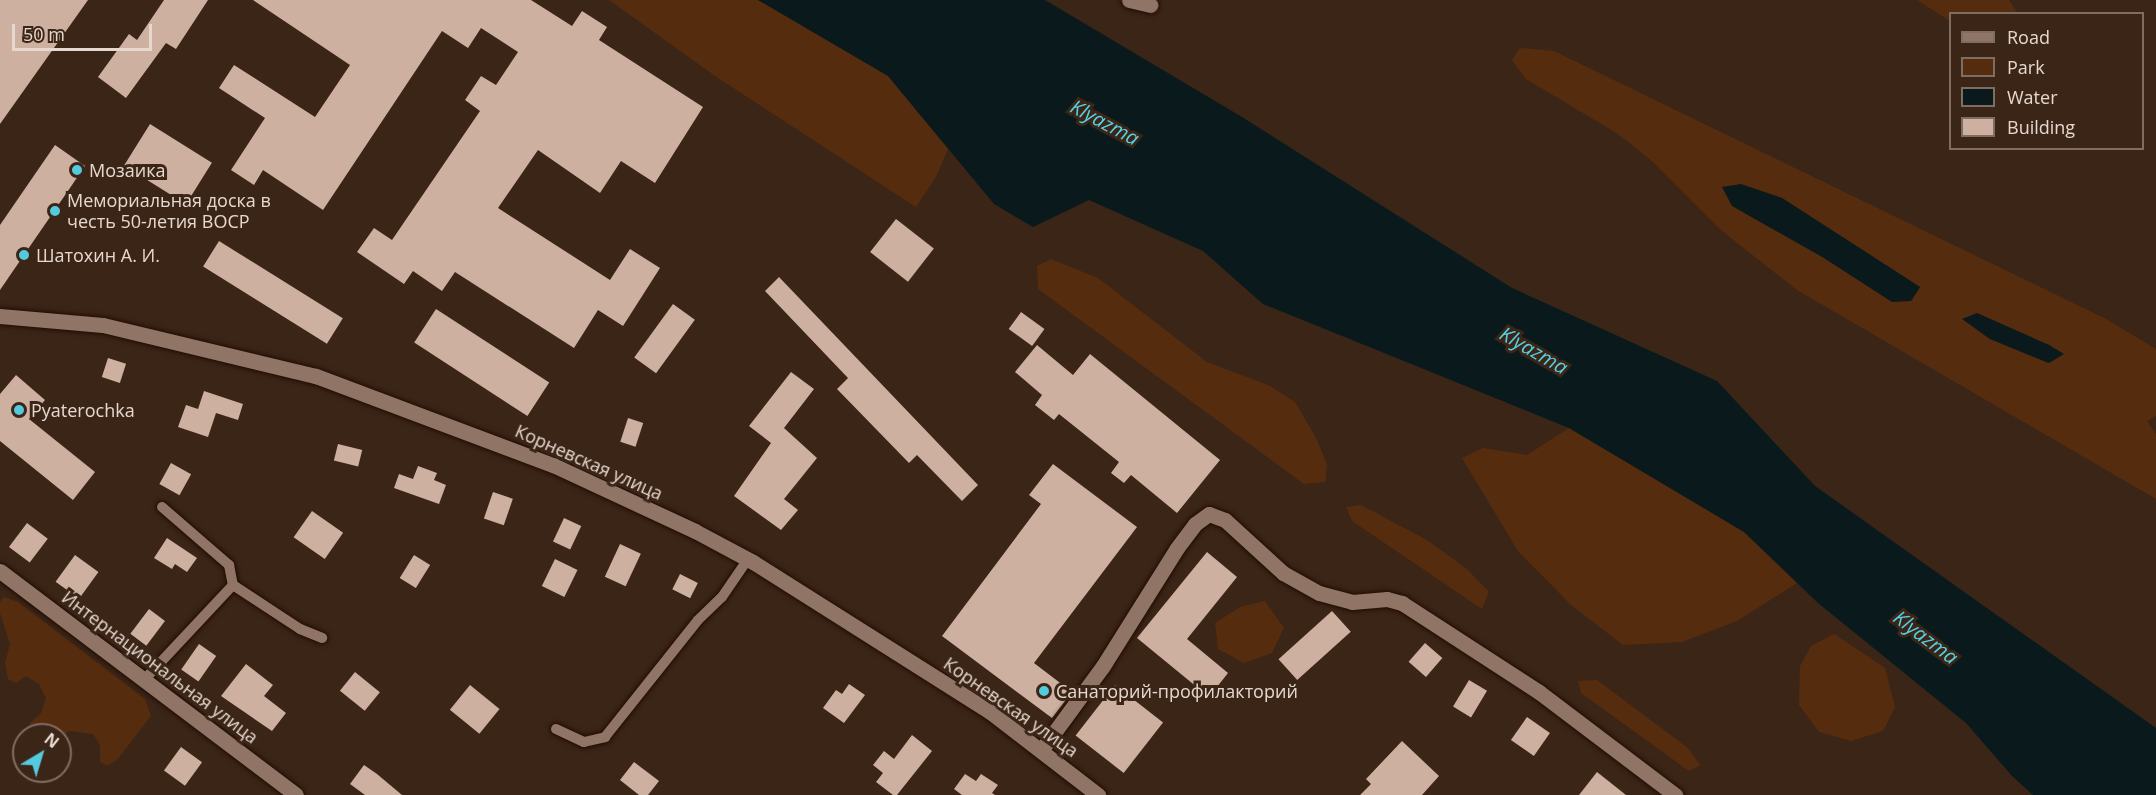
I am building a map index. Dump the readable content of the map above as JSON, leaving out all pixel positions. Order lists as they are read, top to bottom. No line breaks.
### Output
{"streets":{"street":["Корневская улица","Интернациональная улица"]},"water":["Klyazma"],"places":["Мозаика","Мемориальная доска в честь 50-летия ВОСР","Шатохин А. И.","Pyaterochka","Санаторий-профилакторий"],"legend":["Road","Park","Water","Building"],"scale_bar":"50 m","north":"top right"}
